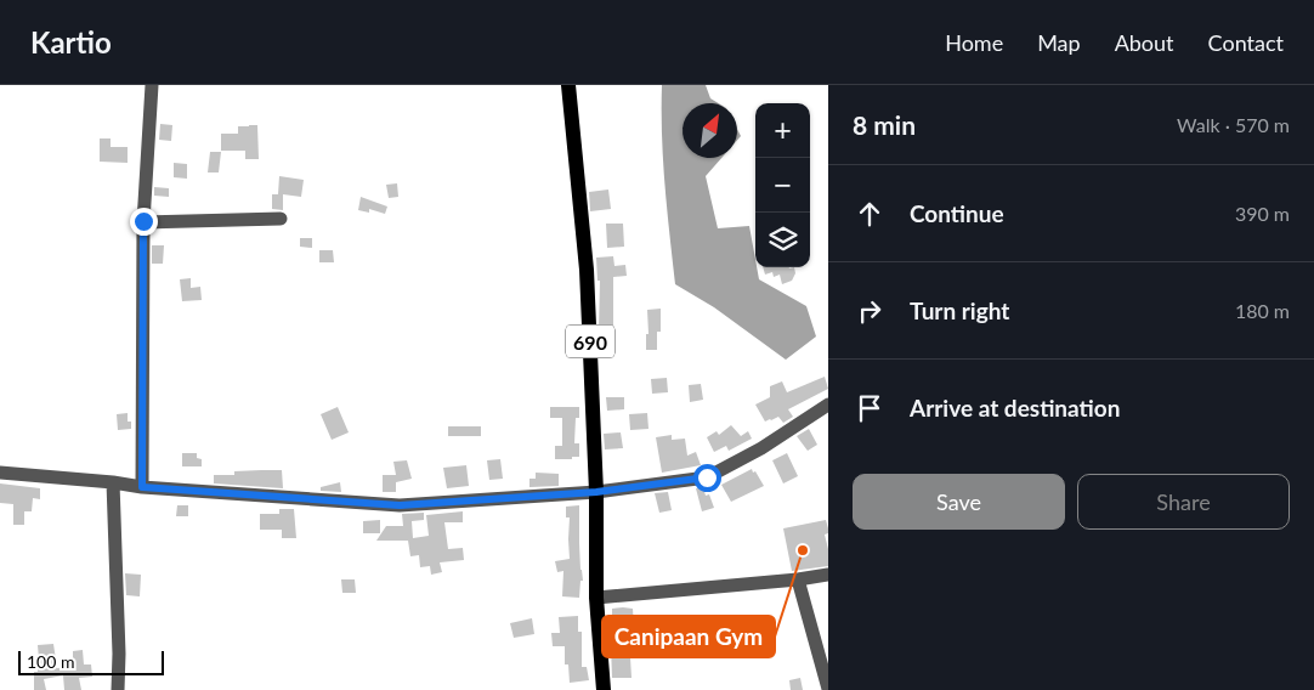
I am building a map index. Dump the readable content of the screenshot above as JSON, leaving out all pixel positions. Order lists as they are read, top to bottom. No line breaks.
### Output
{"streets":{"main road":["690"]},"places":["Canipaan Gym"],"scale_bar":"100 m","north":"top right","page":{"header":"Kartio","nav":["Home","Map","About","Contact"],"heading":["8 min","Walk · 570 m"],"map_buttons":["+","−"],"list":[["Continue","390 m"],["Turn right","180 m"],"Arrive at destination"],"buttons":["Save","Share"],"scale":"100 m"}}
